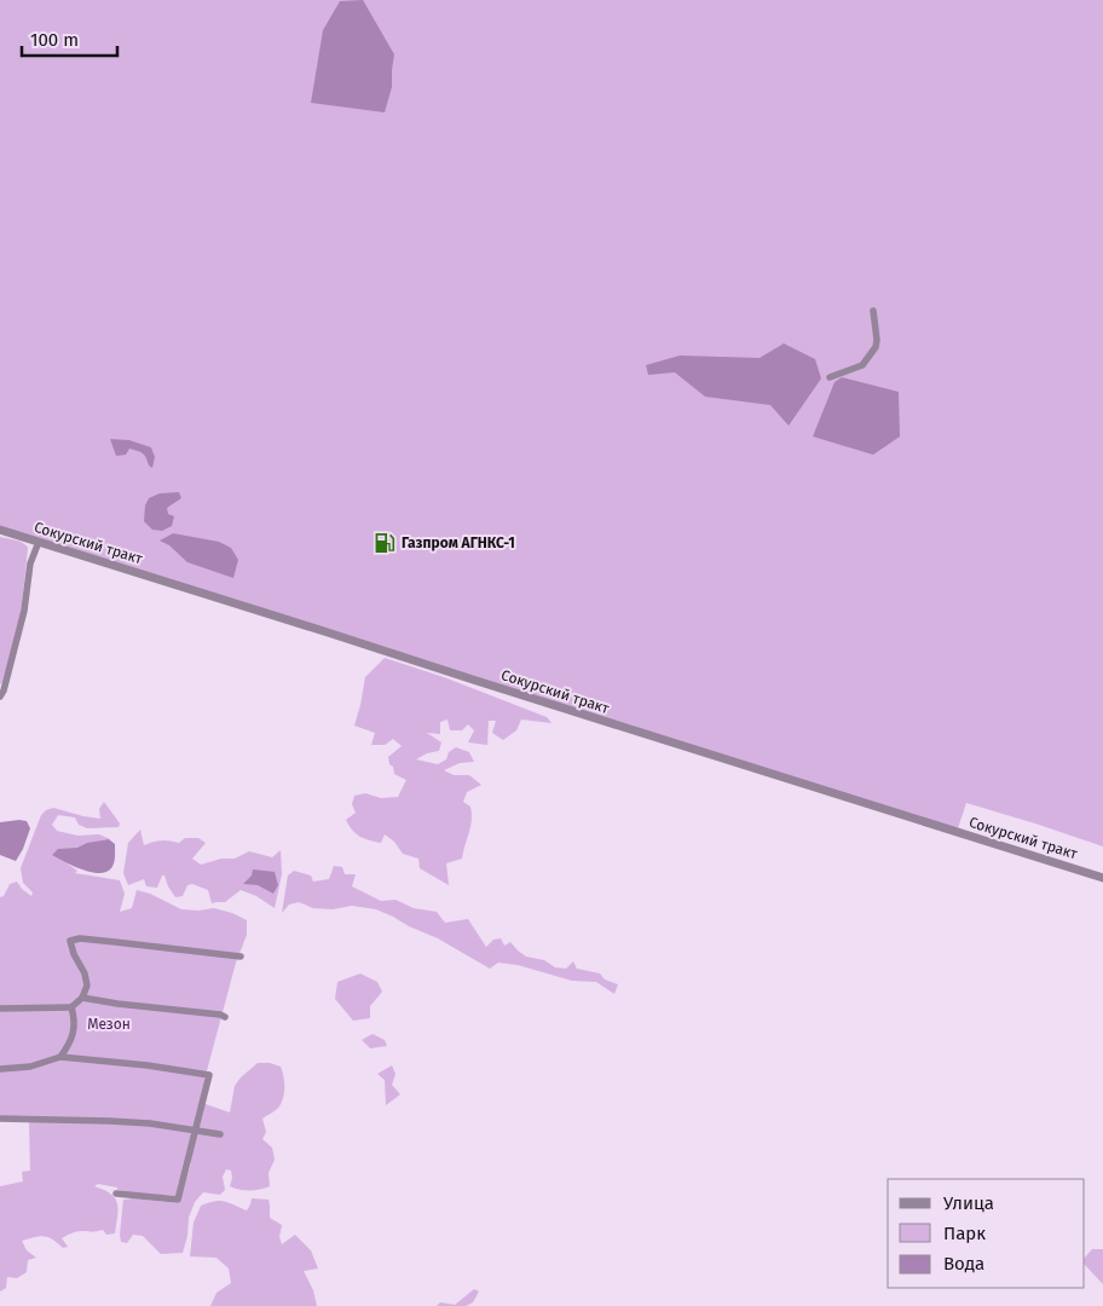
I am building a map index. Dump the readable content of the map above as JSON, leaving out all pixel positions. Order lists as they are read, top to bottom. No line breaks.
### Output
{"streets":{"street":["Сокурский тракт"]},"parks":["Мезон"],"places":{"fuel station":["Газпром АГНКС-1"]},"legend":["Улица","Парк","Вода"],"scale_bar":"100 m"}
